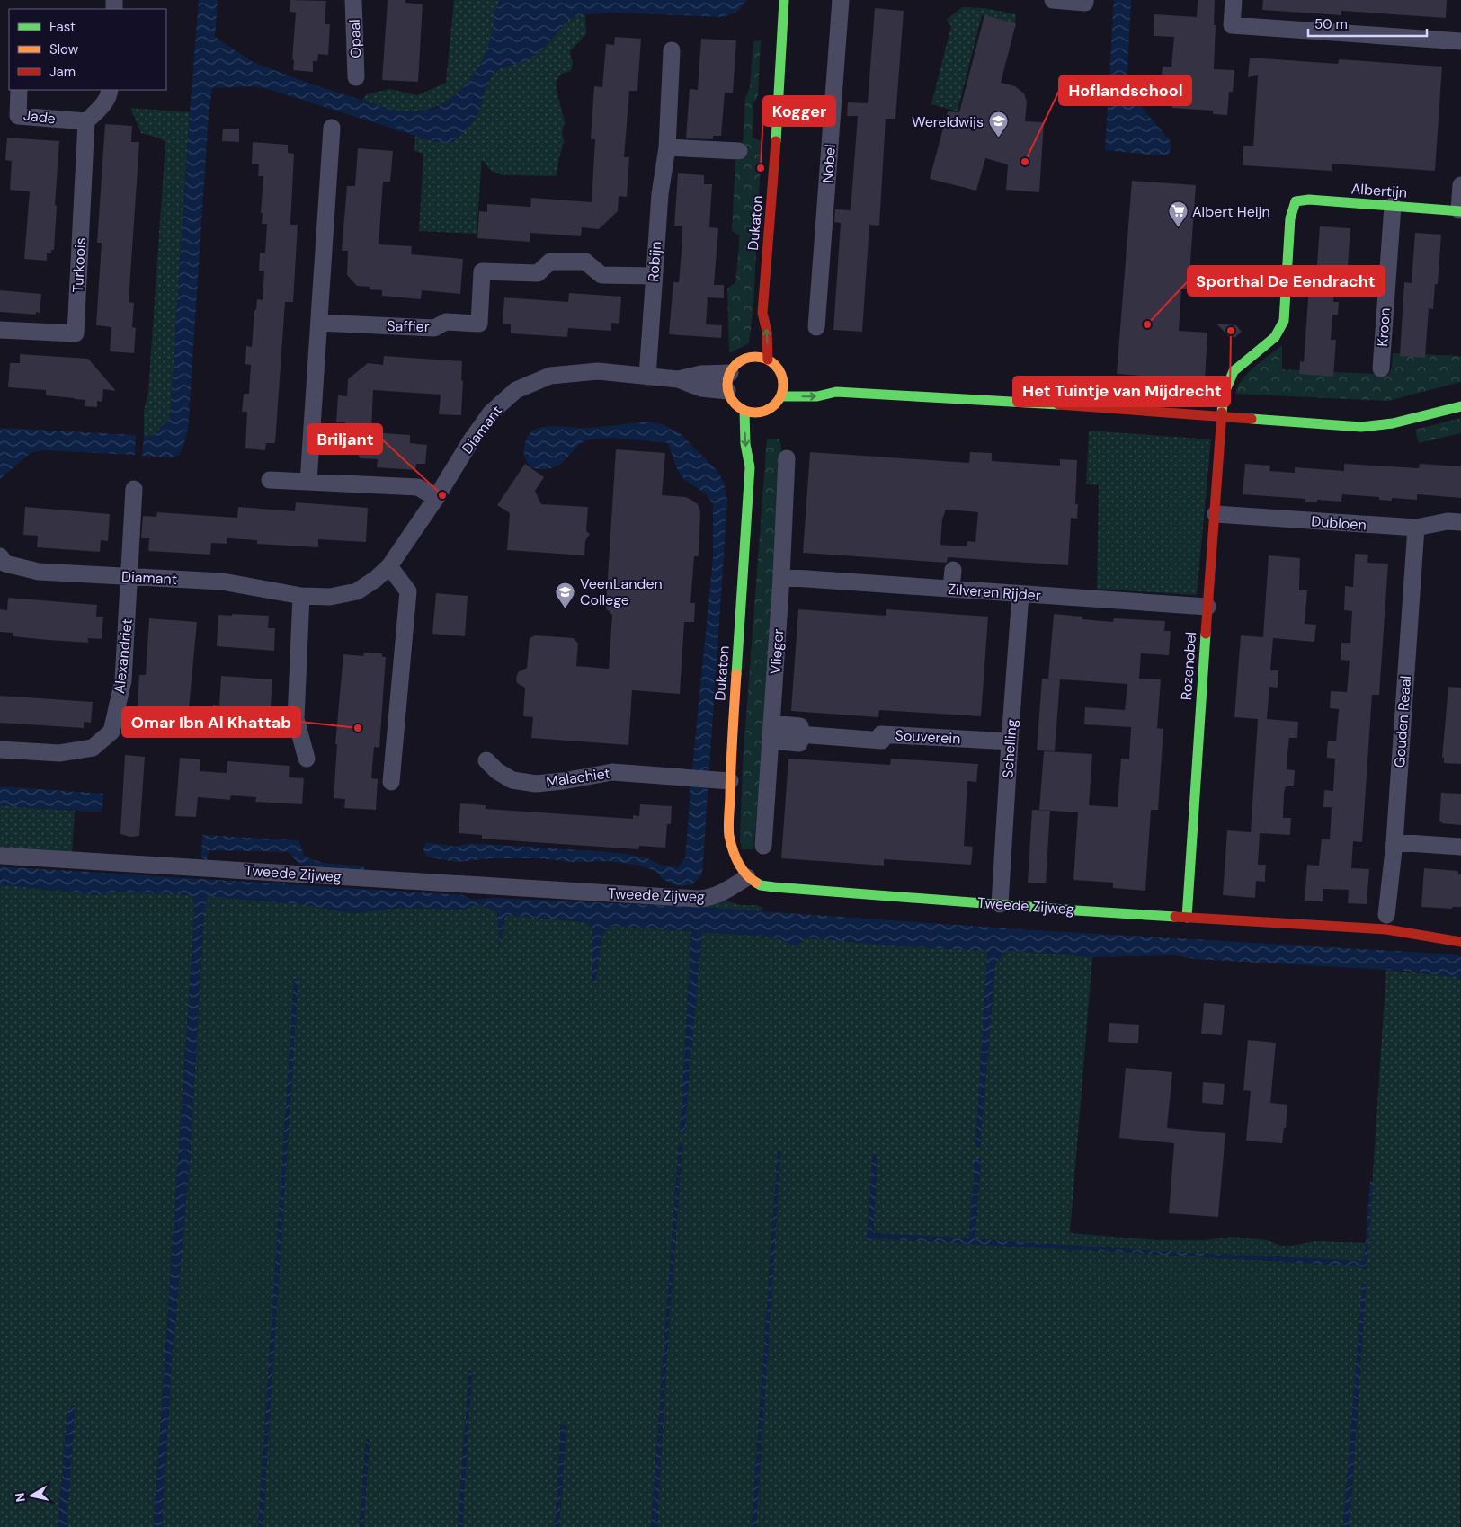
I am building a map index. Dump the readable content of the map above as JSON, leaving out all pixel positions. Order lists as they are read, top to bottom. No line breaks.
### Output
{"streets":{"street":["Opaal","Jade","Nobel","Albertijn","Dukaton","Robijn","Turkoois","Saffier","Kroon","Diamant","Dubloen","Zilveren Rijder","Vlieger","Alexandriet","Rozenobel","Gouden Reaal","Souverein","Schelling","Malachiet","Tweede Zijweg"]},"crossings":[["Jade","Turkoois"],["Albertijn","Kroon"],["Albertijn","Rozenobel"],["Dukaton","Diamant"],["Dukaton","Malachiet"],["Dukaton","Tweede Zijweg"],["Robijn","Saffier"],["Robijn","Diamant"],["Diamant","Alexandriet"],["Dubloen","Rozenobel"],["Dubloen","Gouden Reaal"],["Zilveren Rijder","Vlieger"],["Zilveren Rijder","Rozenobel"],["Zilveren Rijder","Schelling"],["Vlieger","Souverein"],["Rozenobel","Tweede Zijweg"],["Gouden Reaal","Tweede Zijweg"],["Souverein","Schelling"],["Schelling","Tweede Zijweg"]],"places":{"school or university":["Wereldwijs","VeenLanden College"],"other":["Hoflandschool","Kogger","Sporthal De Eendracht","Het Tuintje van Mijdrecht","Briljant","Omar Ibn Al Khattab"],"supermarket":["Albert Heijn"]},"legend":["Fast","Slow","Jam"],"scale_bar":"50 m","north":"left"}
